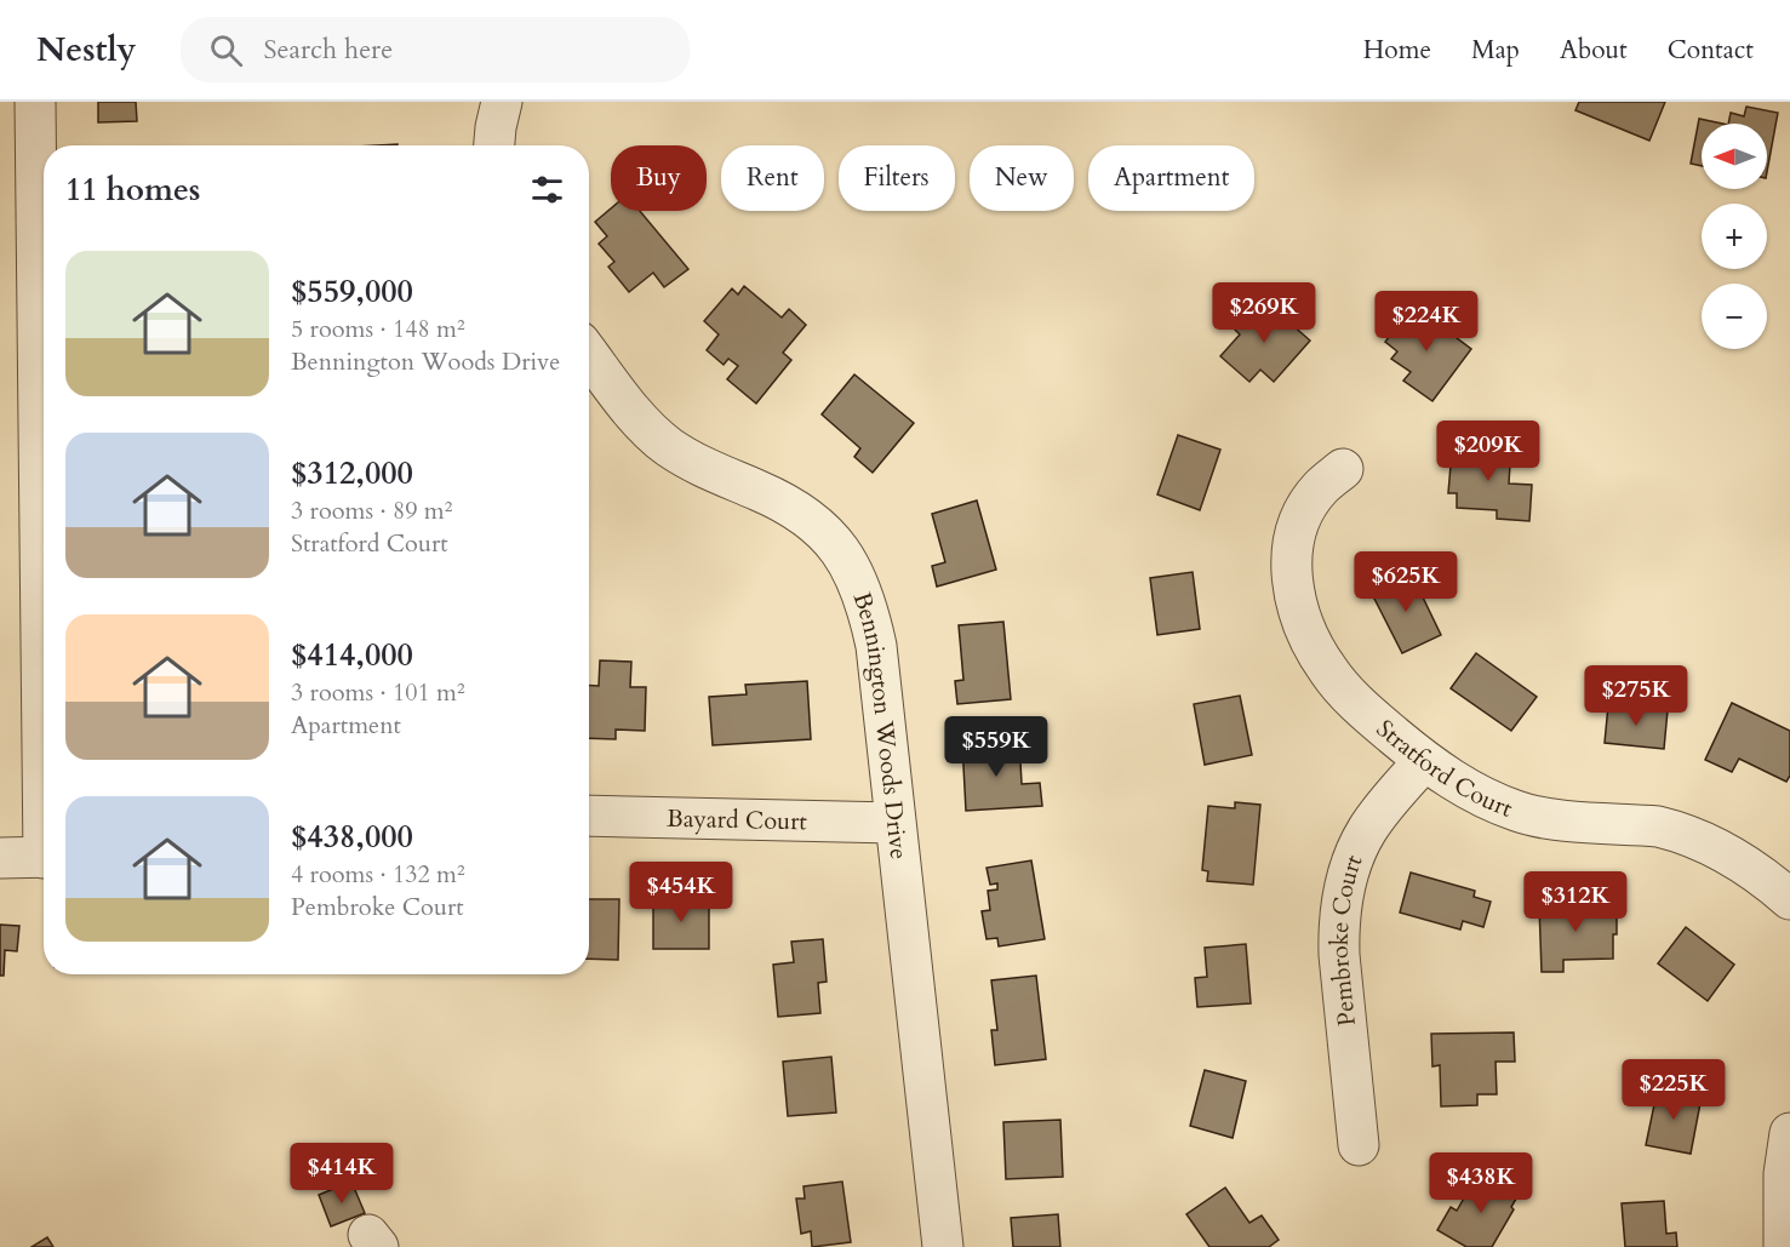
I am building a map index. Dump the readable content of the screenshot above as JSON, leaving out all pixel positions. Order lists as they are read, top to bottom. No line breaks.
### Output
{"streets":{"street":["Bennington Woods Drive","Stratford Court","Bayard Court","Pembroke Court"]},"crossings":[["Bennington Woods Drive","Bayard Court"],["Stratford Court","Pembroke Court"]],"north":"left","page":{"header":"Nestly","search":"Search here","nav":["Home","Map","About","Contact"],"map_buttons":["+","−"],"chip":["Buy","Rent","Filters","New","Apartment"],"heading":"11 homes","list":[{"name":"$559,000","note":"5 rooms · 148 m² · Bennington Woods Drive"},{"name":"$312,000","note":"3 rooms · 89 m² · Stratford Court"},{"name":"$414,000","note":"3 rooms · 101 m² · Apartment"},{"name":"$438,000","note":"4 rooms · 132 m² · Pembroke Court"}],"price":["$269K","$224K","$209K","$625K","$275K","$559K","$454K","$312K","$225K","$414K","$438K"]}}
